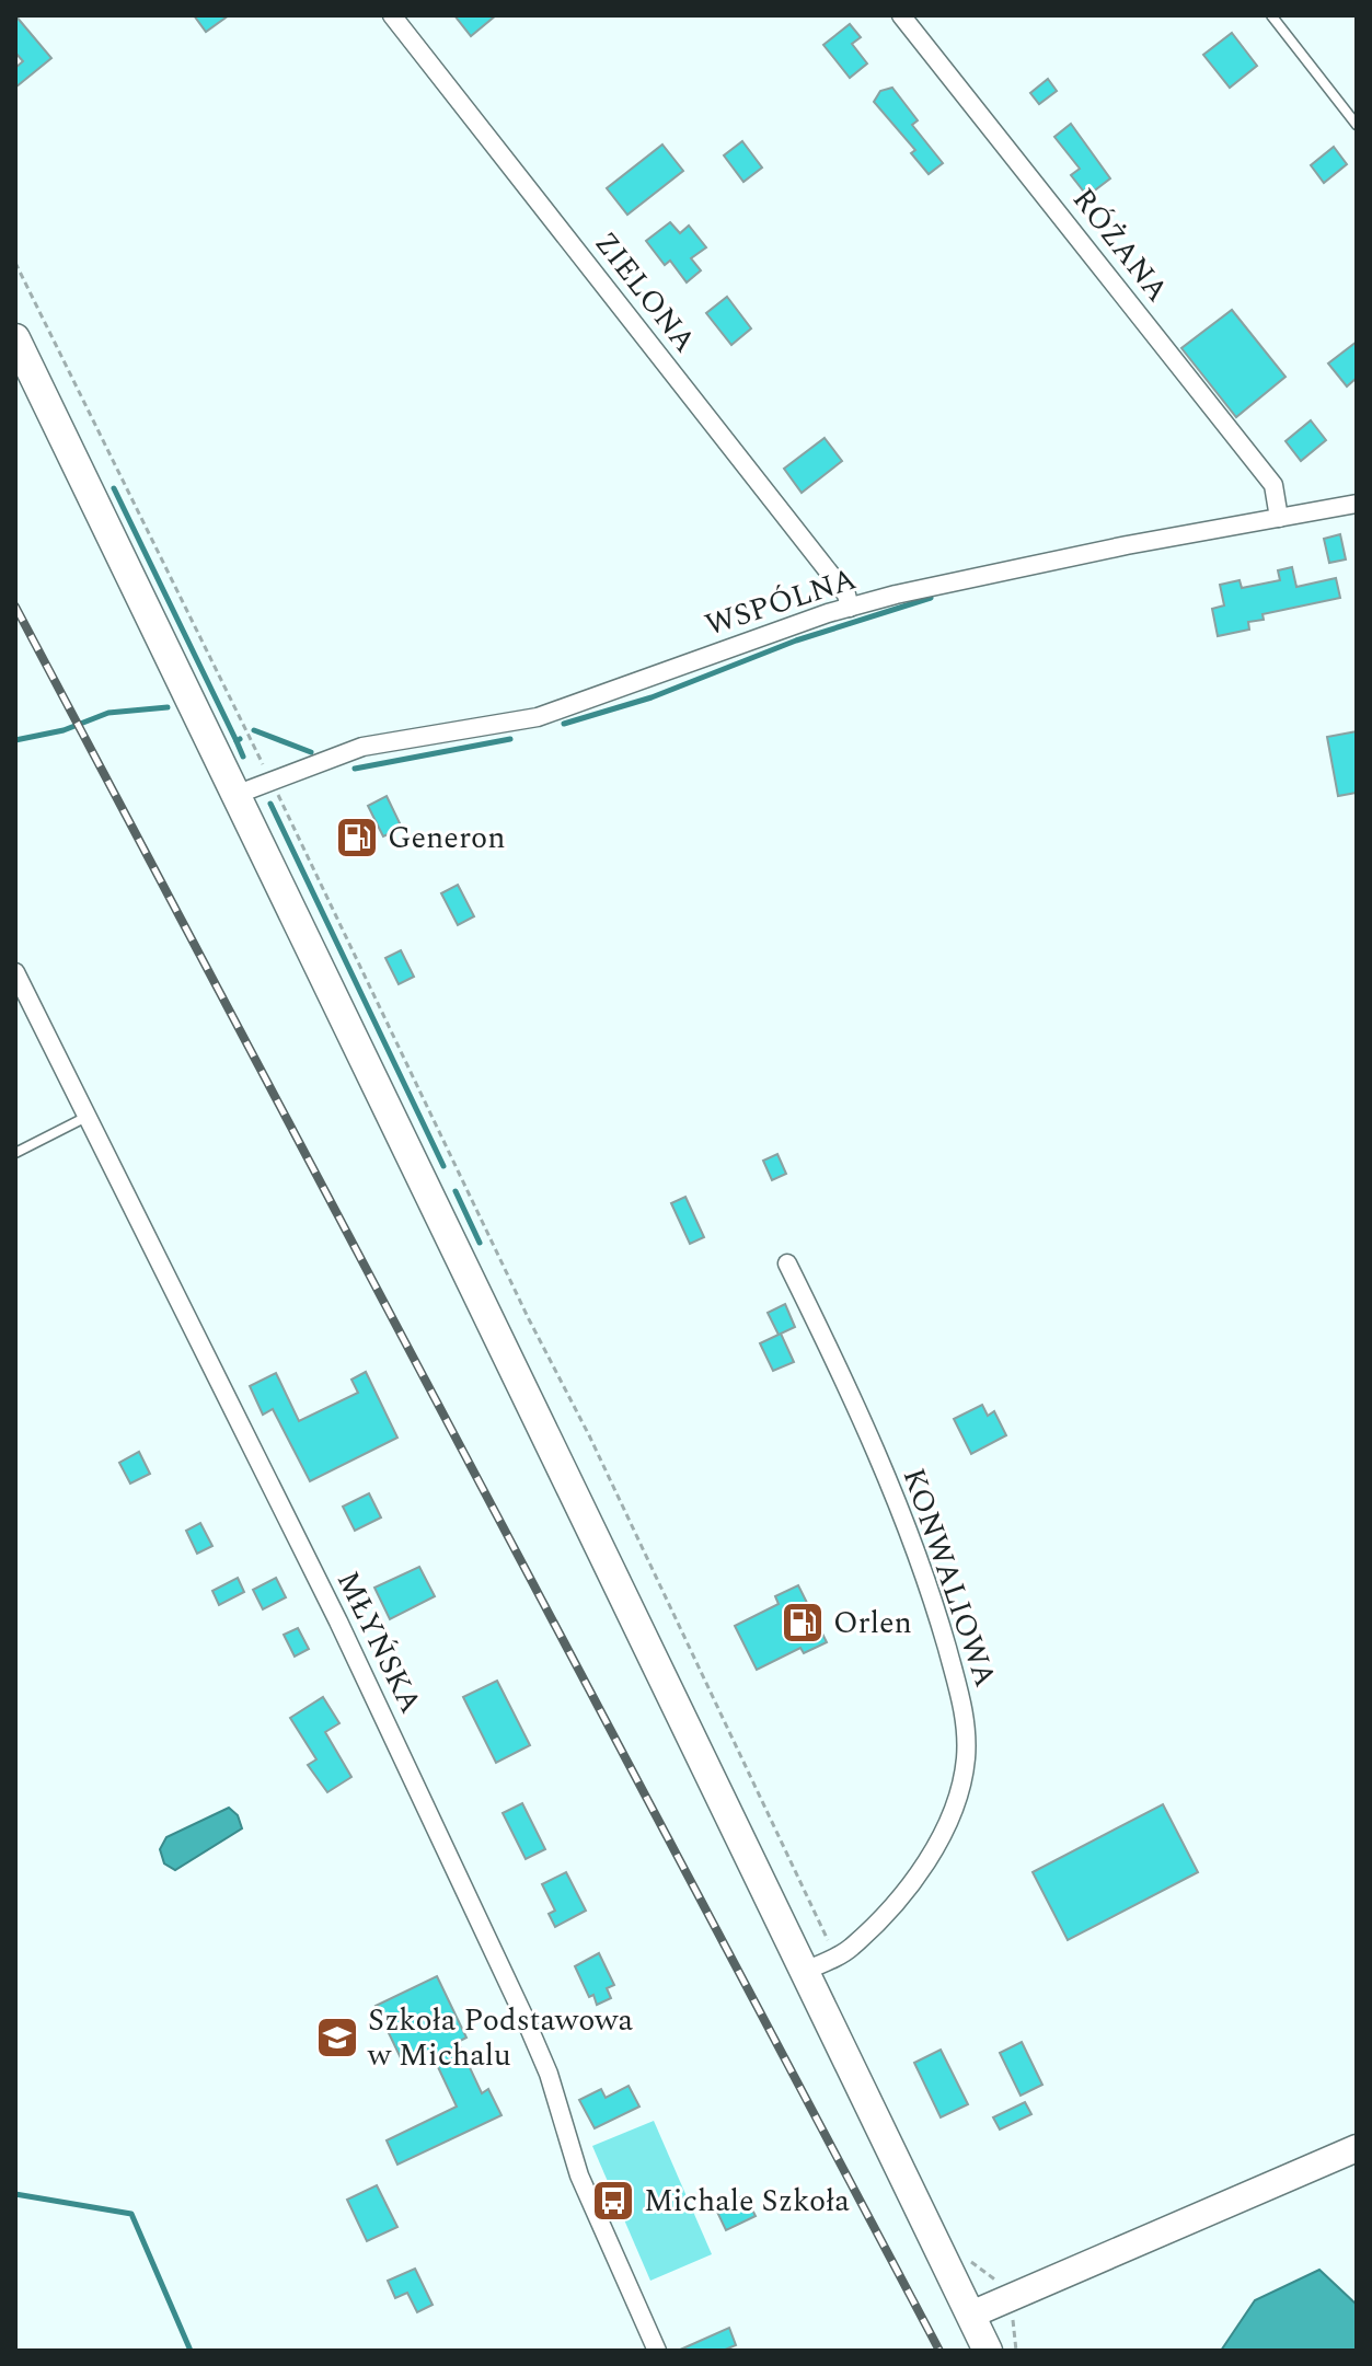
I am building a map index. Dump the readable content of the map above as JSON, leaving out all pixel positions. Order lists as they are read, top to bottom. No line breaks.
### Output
{"streets":{"street":["RÓŻANA","ZIELONA","WSPÓLNA","KONWALIOWA","MŁYŃSKA"]},"crossings":[["RÓŻANA","WSPÓLNA"],["ZIELONA","WSPÓLNA"]],"places":{"fuel station":["Generon","Orlen"],"school or university":["Szkoła Podstawowa w Michalu"],"bus stop":["Michale Szkoła"]}}
